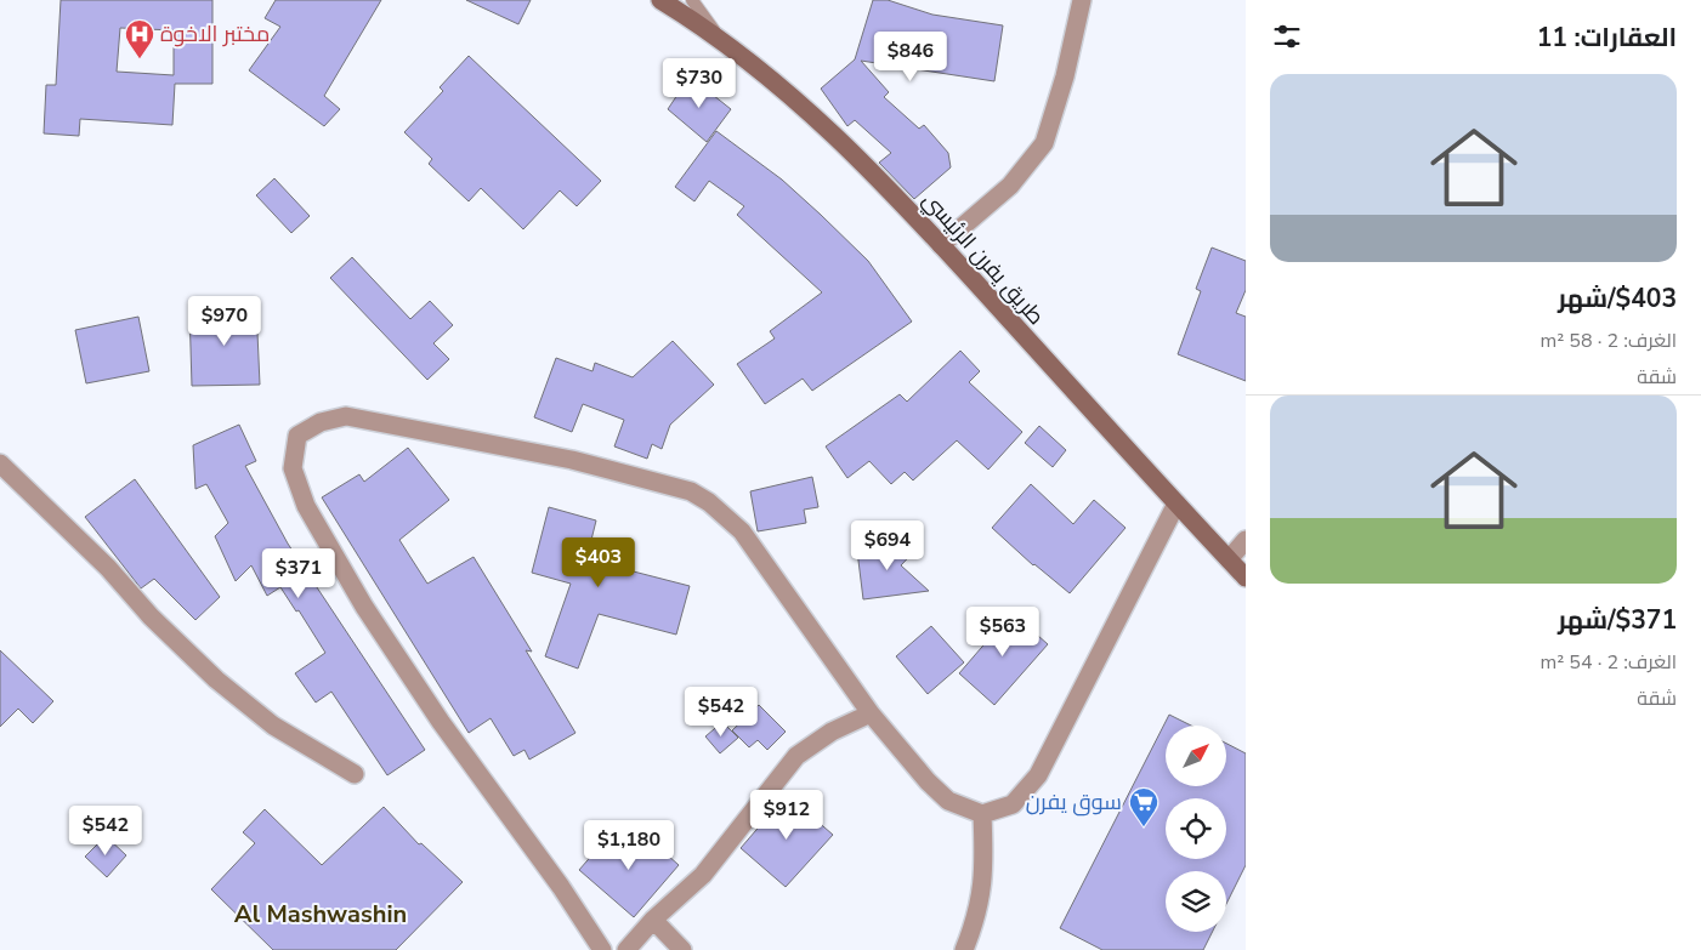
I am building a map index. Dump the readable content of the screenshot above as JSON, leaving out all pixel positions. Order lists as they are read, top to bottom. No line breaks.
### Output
{"streets":{"main road":["طريق يفرن الرئيسي"]},"districts":["Al Mashwashin"],"places":{"hospital":["مختبر الاخوة"],"supermarket":["سوق يفرن"]},"north":"top right","page":{"heading":"العقارات: 11","price":["$846","$730","$970","$694","$403","$371","$563","$542","$912","$542","$1,180"],"list":[{"name":"$403/شهر","note":"الغرف: 2 · 58 m² · شقة"},{"name":"$371/شهر","note":"الغرف: 2 · 54 m² · شقة"}]}}
